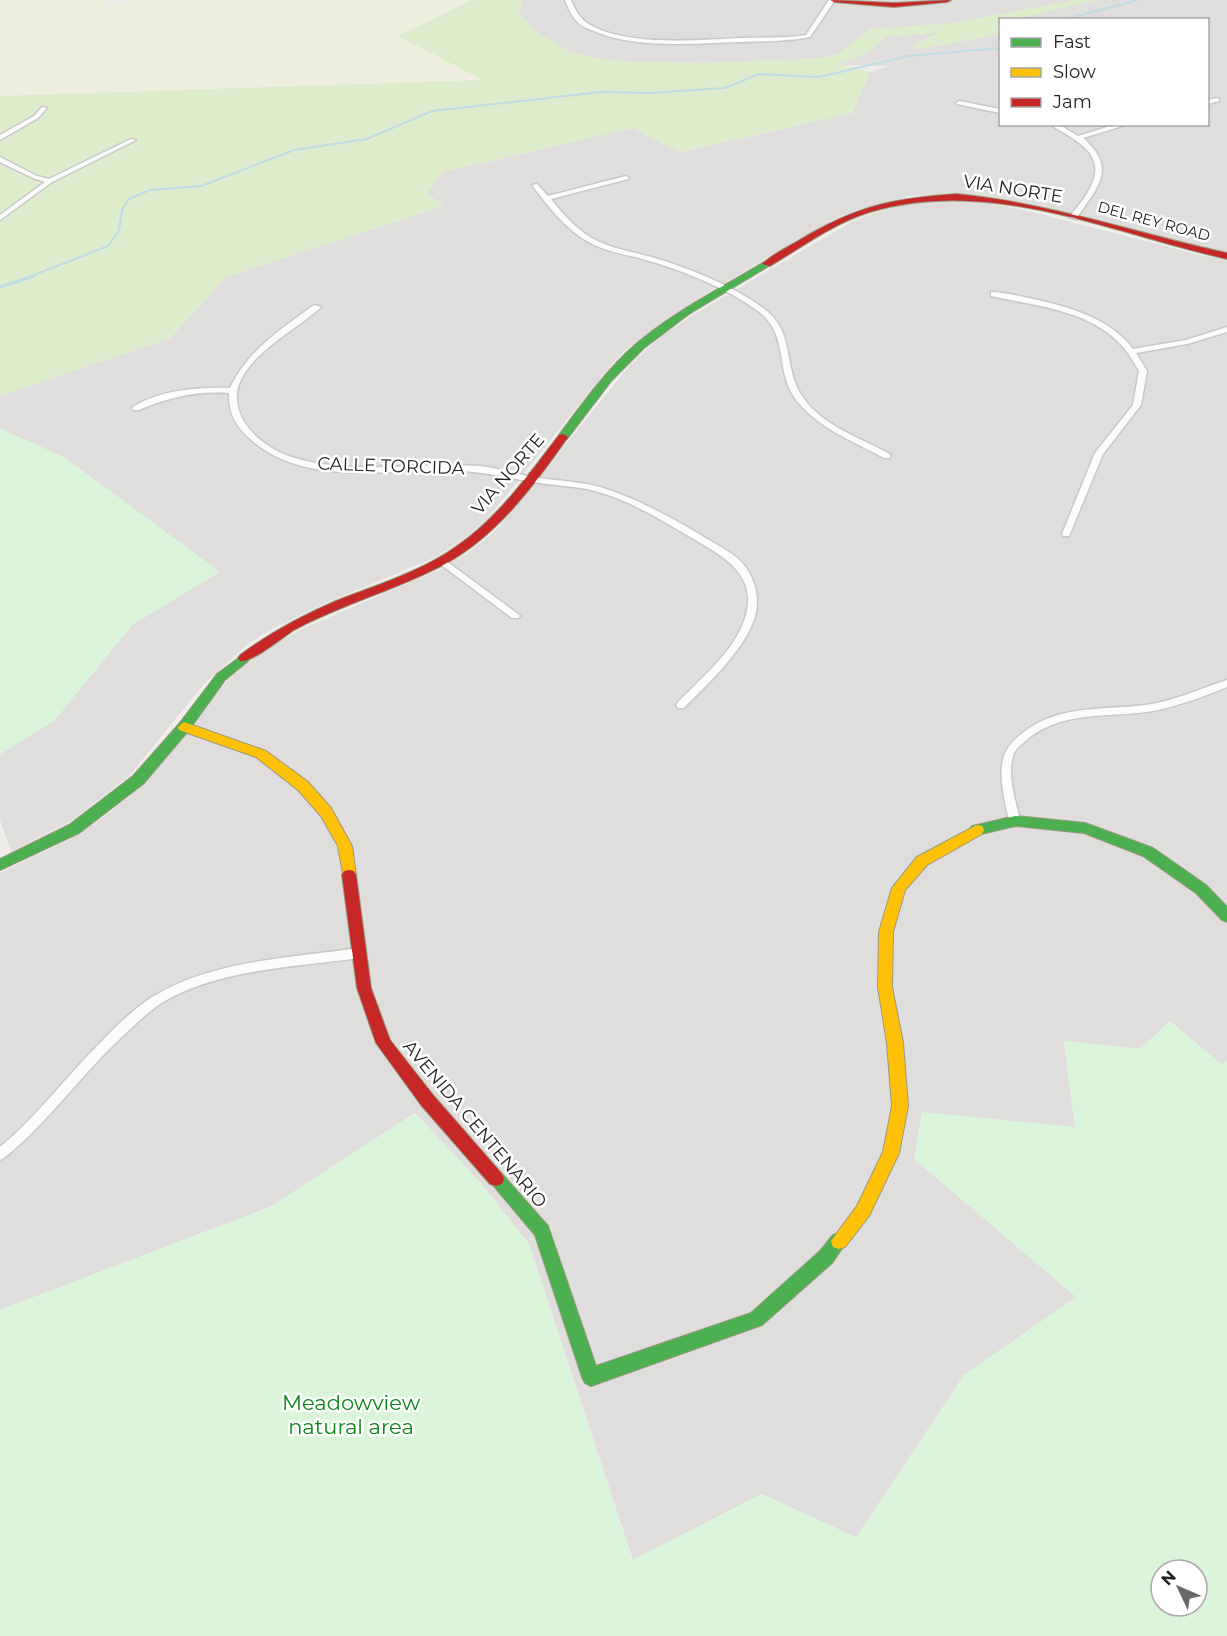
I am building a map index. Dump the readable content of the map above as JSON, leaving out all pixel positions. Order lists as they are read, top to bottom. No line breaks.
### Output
{"streets":{"street":["VIA NORTE","DEL REY ROAD","CALLE TORCIDA","AVENIDA CENTENARIO"]},"crossings":[["VIA NORTE","DEL REY ROAD"],["VIA NORTE","CALLE TORCIDA"],["VIA NORTE","AVENIDA CENTENARIO"]],"parks":["Meadowview natural area"],"legend":["Fast","Slow","Jam"],"north":"top left"}
